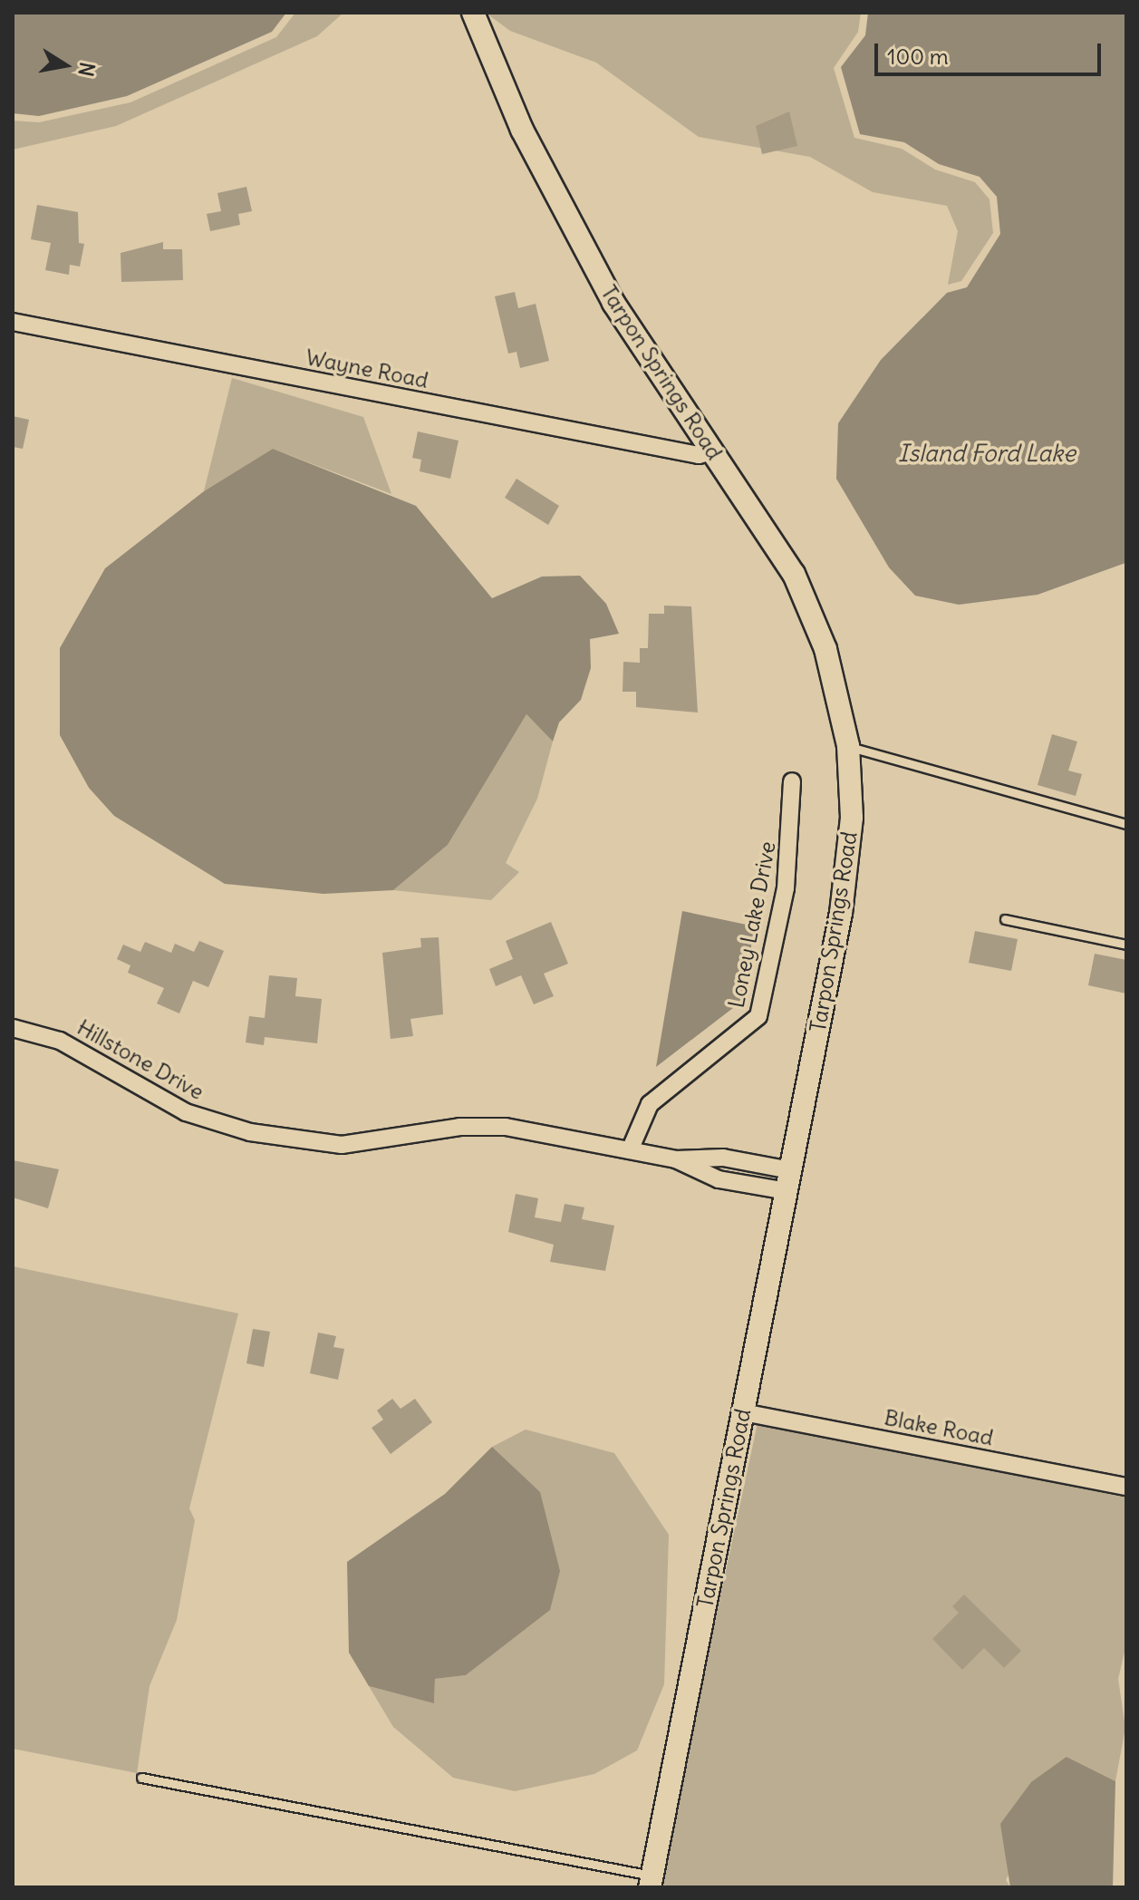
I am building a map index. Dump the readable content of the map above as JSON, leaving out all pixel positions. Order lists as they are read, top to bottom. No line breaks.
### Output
{"streets":{"main road":["Tarpon Springs Road"],"street":["Wayne Road","Loney Lake Drive","Hillstone Drive","Blake Road"]},"crossings":[["Wayne Road","Tarpon Springs Road"],["Tarpon Springs Road","Hillstone Drive"],["Tarpon Springs Road","Blake Road"],["Loney Lake Drive","Hillstone Drive"]],"water":["Island Ford Lake"],"scale_bar":"100 m","north":"right"}
